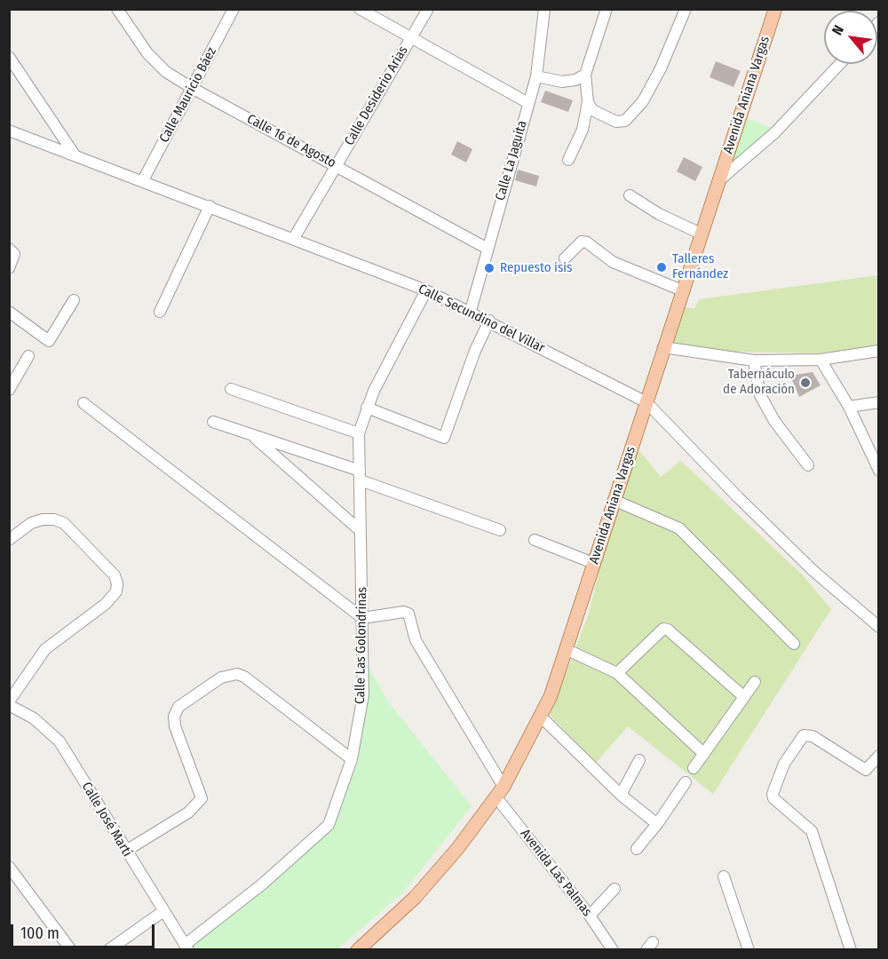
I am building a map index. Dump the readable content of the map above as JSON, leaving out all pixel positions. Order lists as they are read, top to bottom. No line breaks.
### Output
{"streets":{"main road":["Avenida Aniana Vargas"],"street":["Calle Mauricio Báez","Calle Desiderio Arias","Calle 16 de Agosto","Calle La Jaguita","Calle Secundino del Villar","Calle Las Golondrinas","Calle José Martí","Avenida Las Palmas"]},"crossings":[["Calle Mauricio Báez","Calle 16 de Agosto"],["Calle Mauricio Báez","Calle Secundino del Villar"],["Avenida Aniana Vargas","Calle Secundino del Villar"],["Avenida Aniana Vargas","Avenida Las Palmas"],["Calle Desiderio Arias","Calle 16 de Agosto"],["Calle Desiderio Arias","Calle Secundino del Villar"],["Calle 16 de Agosto","Calle La Jaguita"],["Calle La Jaguita","Calle Secundino del Villar"],["Calle Secundino del Villar","Calle Las Golondrinas"],["Calle Las Golondrinas","Calle José Martí"],["Calle Las Golondrinas","Avenida Las Palmas"]],"places":["Talleres Fernández","Repuesto isis","Tabernáculo de Adoración"],"scale_bar":"100 m","north":"top left"}
